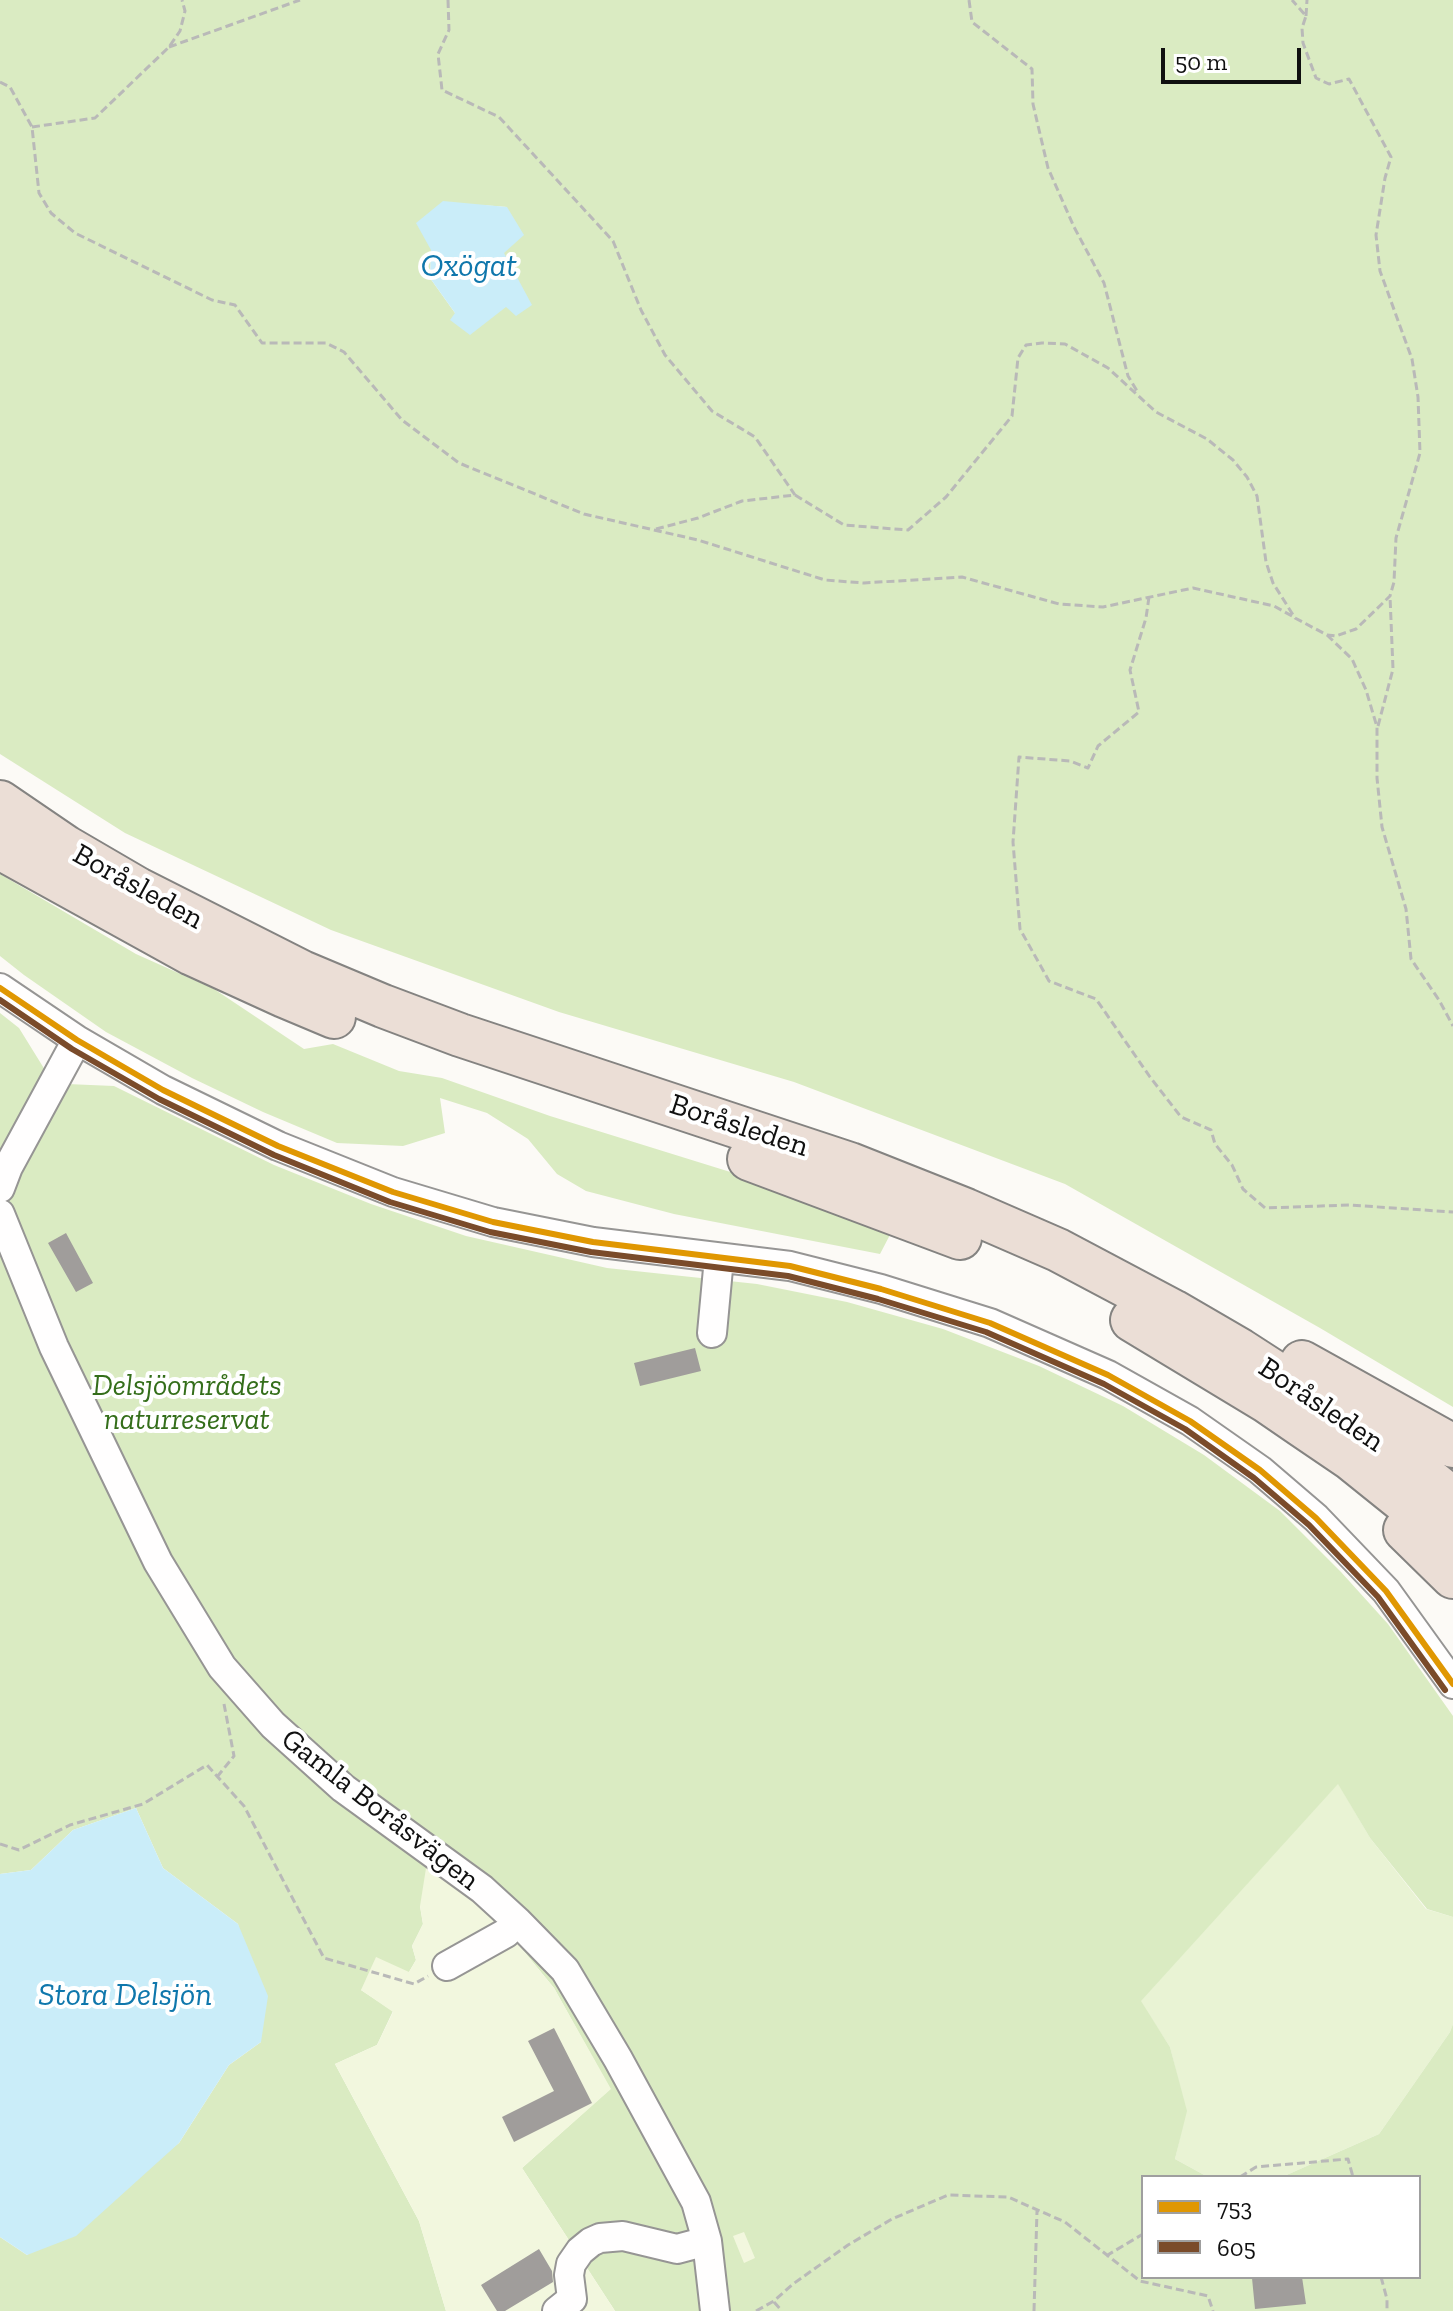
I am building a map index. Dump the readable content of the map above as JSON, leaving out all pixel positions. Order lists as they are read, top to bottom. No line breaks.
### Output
{"streets":{"highway":["Boråsleden"],"street":["Gamla Boråsvägen"]},"water":["Oxögat","Stora Delsjön"],"parks":["Delsjöområdets naturreservat"],"lines":["transit line 753","transit line 605"],"legend":["753","605"],"scale_bar":"50 m"}
